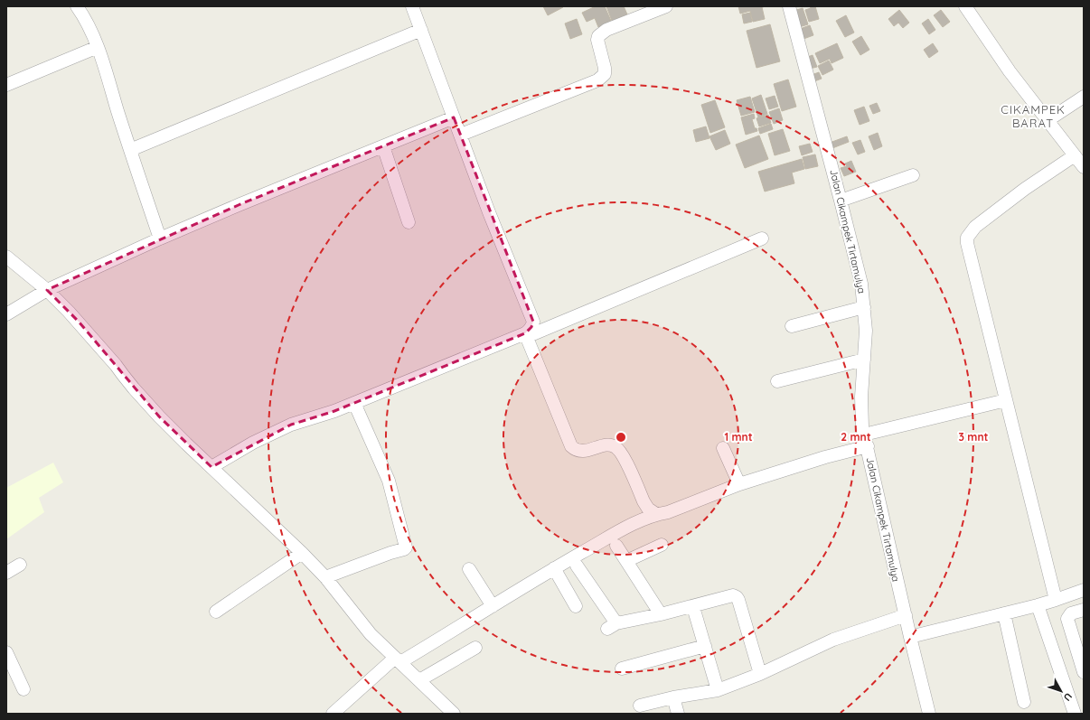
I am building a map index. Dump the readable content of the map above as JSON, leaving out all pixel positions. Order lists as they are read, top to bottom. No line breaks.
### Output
{"streets":{"street":["Jalan Cikampek Tirtamulya"]},"districts":["CIKAMPEK BARAT"],"north":"bottom right","rings":["1 mnt","2 mnt","3 mnt"]}
